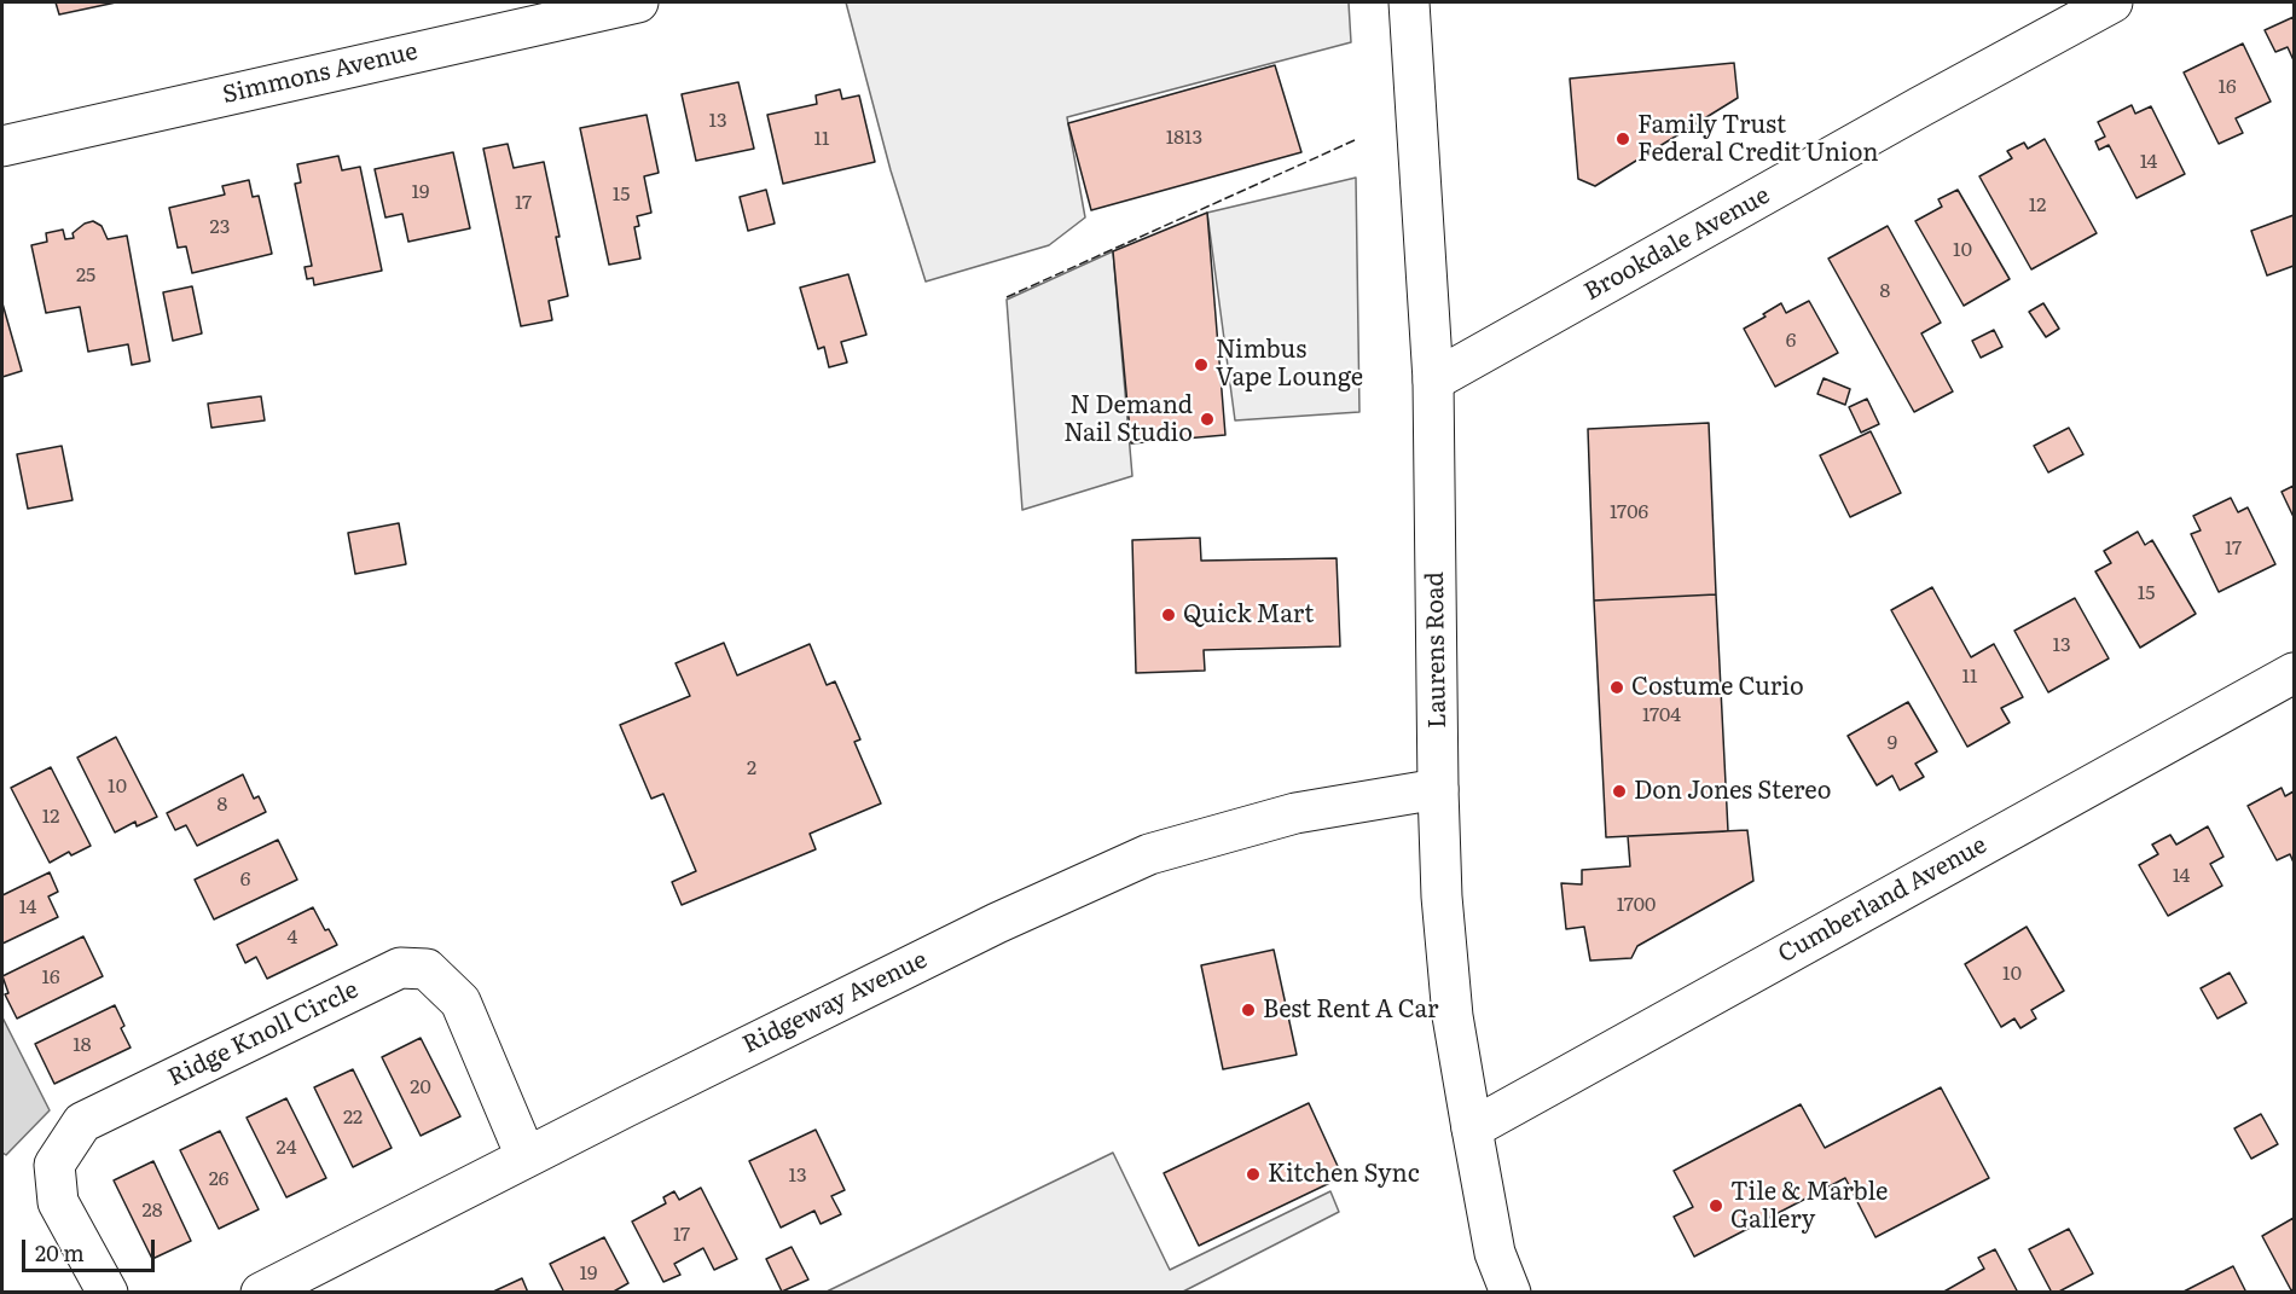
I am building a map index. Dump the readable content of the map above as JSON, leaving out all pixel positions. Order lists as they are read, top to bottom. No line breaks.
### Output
{"streets":{"street":["Simmons Avenue","Brookdale Avenue","Laurens Road","Cumberland Avenue","Ridgeway Avenue","Ridge Knoll Circle"]},"crossings":[["Brookdale Avenue","Laurens Road"],["Laurens Road","Cumberland Avenue"],["Laurens Road","Ridgeway Avenue"],["Ridgeway Avenue","Ridge Knoll Circle"]],"places":["Family Trust Federal Credit Union","Nimbus Vape Lounge","N Demand Nail Studio","Quick Mart","Costume Curio","Don Jones Stereo","Best Rent A Car","Kitchen Sync","Tile & Marble Gallery"],"house_numbers":["16","13","1813","11","14","19","15","17","12","23","10","25","8","6","1706","17","15","13","11","1704","9","2","10","8","12","14","6","1700","14","4","10","16","18","20","22","24","13","26","28","17","19"],"scale_bar":"20 m"}
